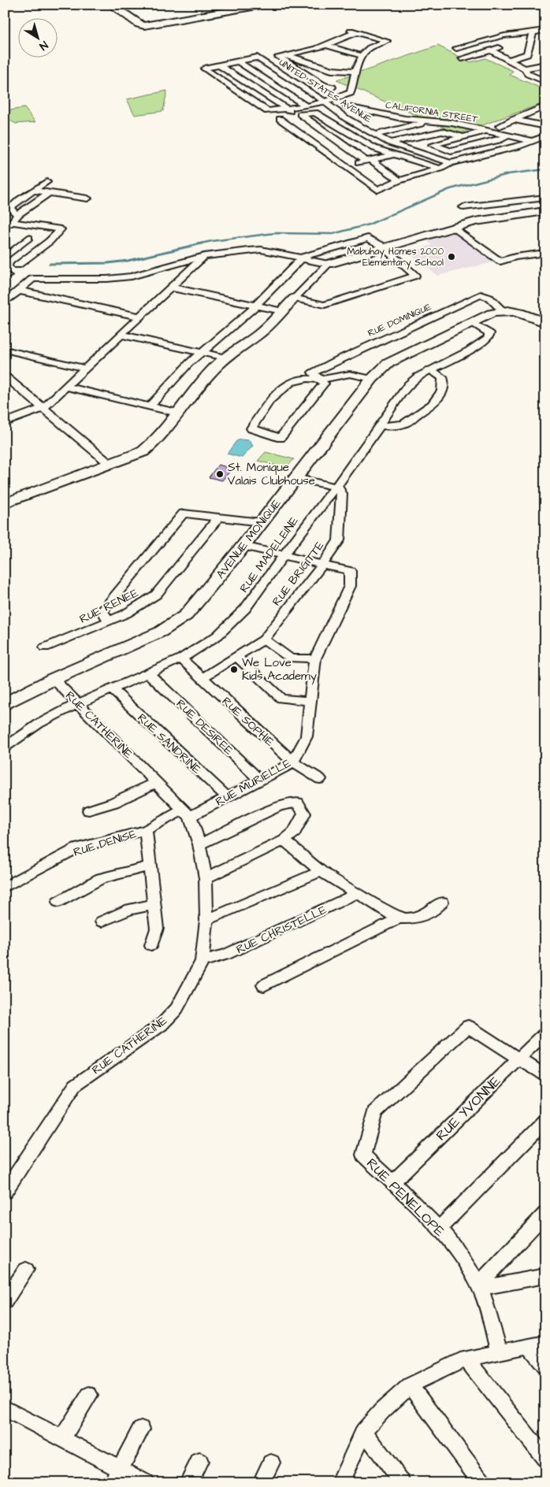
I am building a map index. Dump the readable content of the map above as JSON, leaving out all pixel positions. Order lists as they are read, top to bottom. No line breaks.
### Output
{"streets":{"street":["UNITED STATES AVENUE","CALIFORNIA STREET","RUE DOMINIQUE","AVENUE MONIQUE","RUE MADELEINE","RUE BRIGITTE","RUE RENEE","RUE SOPHIE","RUE CATHERINE","RUE DESIREE","RUE SANDRINE","RUE MURIELLE","RUE DENISE","RUE CHRISTELLE","RUE YVONNE","RUE PENELOPE"]},"crossings":[["UNITED STATES AVENUE","CALIFORNIA STREET"],["RUE DOMINIQUE","AVENUE MONIQUE"],["AVENUE MONIQUE","RUE MADELEINE"],["AVENUE MONIQUE","RUE CATHERINE"],["AVENUE MONIQUE","RUE MURIELLE"],["RUE MADELEINE","RUE BRIGITTE"],["RUE MADELEINE","RUE SOPHIE"],["RUE MADELEINE","RUE CATHERINE"],["RUE MADELEINE","RUE DESIREE"],["RUE MADELEINE","RUE SANDRINE"],["RUE MADELEINE","RUE MURIELLE"],["RUE BRIGITTE","RUE SOPHIE"],["RUE BRIGITTE","RUE MURIELLE"],["RUE SOPHIE","RUE MURIELLE"],["RUE CATHERINE","RUE MURIELLE"],["RUE CATHERINE","RUE DENISE"],["RUE CATHERINE","RUE CHRISTELLE"],["RUE DESIREE","RUE MURIELLE"],["RUE SANDRINE","RUE MURIELLE"],["RUE MURIELLE","RUE DENISE"],["RUE YVONNE","RUE PENELOPE"]],"places":["Mabuhay Homes 2000 Elementary School","St. Monique Valais Clubhouse","We Love Kids Academy"],"north":"bottom right"}
